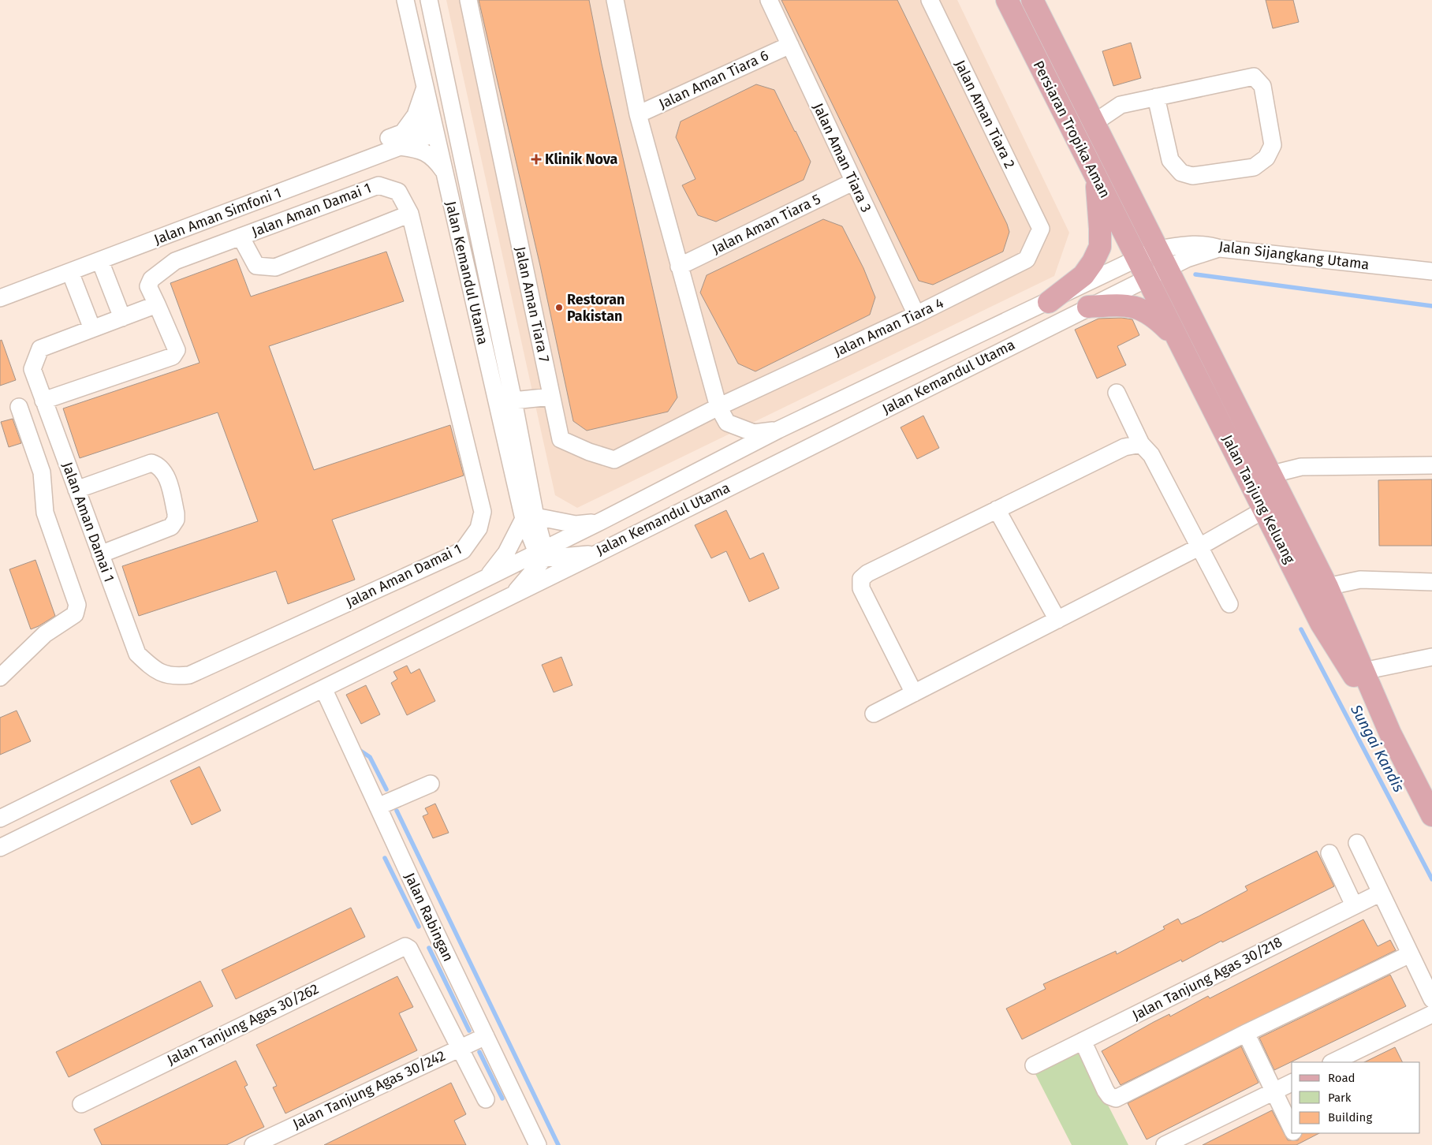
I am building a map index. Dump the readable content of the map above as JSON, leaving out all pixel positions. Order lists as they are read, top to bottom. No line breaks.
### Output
{"streets":{"main road":["Persiaran Tropika Aman","Jalan Tanjung Keluang"],"street":["Jalan Aman Tiara 6","Jalan Aman Tiara 2","Jalan Aman Tiara 3","Jalan Aman Damai 1","Jalan Aman Simfoni 1","Jalan Aman Tiara 5","Jalan Sijangkang Utama","Jalan Kemandul Utama","Jalan Aman Tiara 7","Jalan Aman Tiara 4","Jalan Rabingan","Jalan Tanjung Agas 30/218","Jalan Tanjung Agas 30/262","Jalan Tanjung Agas 30/242"]},"crossings":[["Jalan Aman Tiara 6","Jalan Aman Tiara 3"],["Jalan Aman Tiara 2","Jalan Aman Tiara 4"],["Persiaran Tropika Aman","Jalan Sijangkang Utama"],["Persiaran Tropika Aman","Jalan Kemandul Utama"],["Persiaran Tropika Aman","Jalan Tanjung Keluang"],["Jalan Aman Tiara 3","Jalan Aman Tiara 5"],["Jalan Aman Tiara 3","Jalan Aman Tiara 4"],["Jalan Aman Simfoni 1","Jalan Kemandul Utama"],["Jalan Sijangkang Utama","Jalan Kemandul Utama"],["Jalan Sijangkang Utama","Jalan Tanjung Keluang"],["Jalan Kemandul Utama","Jalan Tanjung Keluang"],["Jalan Aman Tiara 7","Jalan Aman Tiara 4"],["Jalan Rabingan","Jalan Tanjung Agas 30/242"],["Jalan Tanjung Agas 30/262","Jalan Tanjung Agas 30/242"]],"water":["Sungai Kandis"],"places":{"health":["Klinik Nova"],"other":["Restoran Pakistan"]},"legend":["Road","Park","Building"]}
